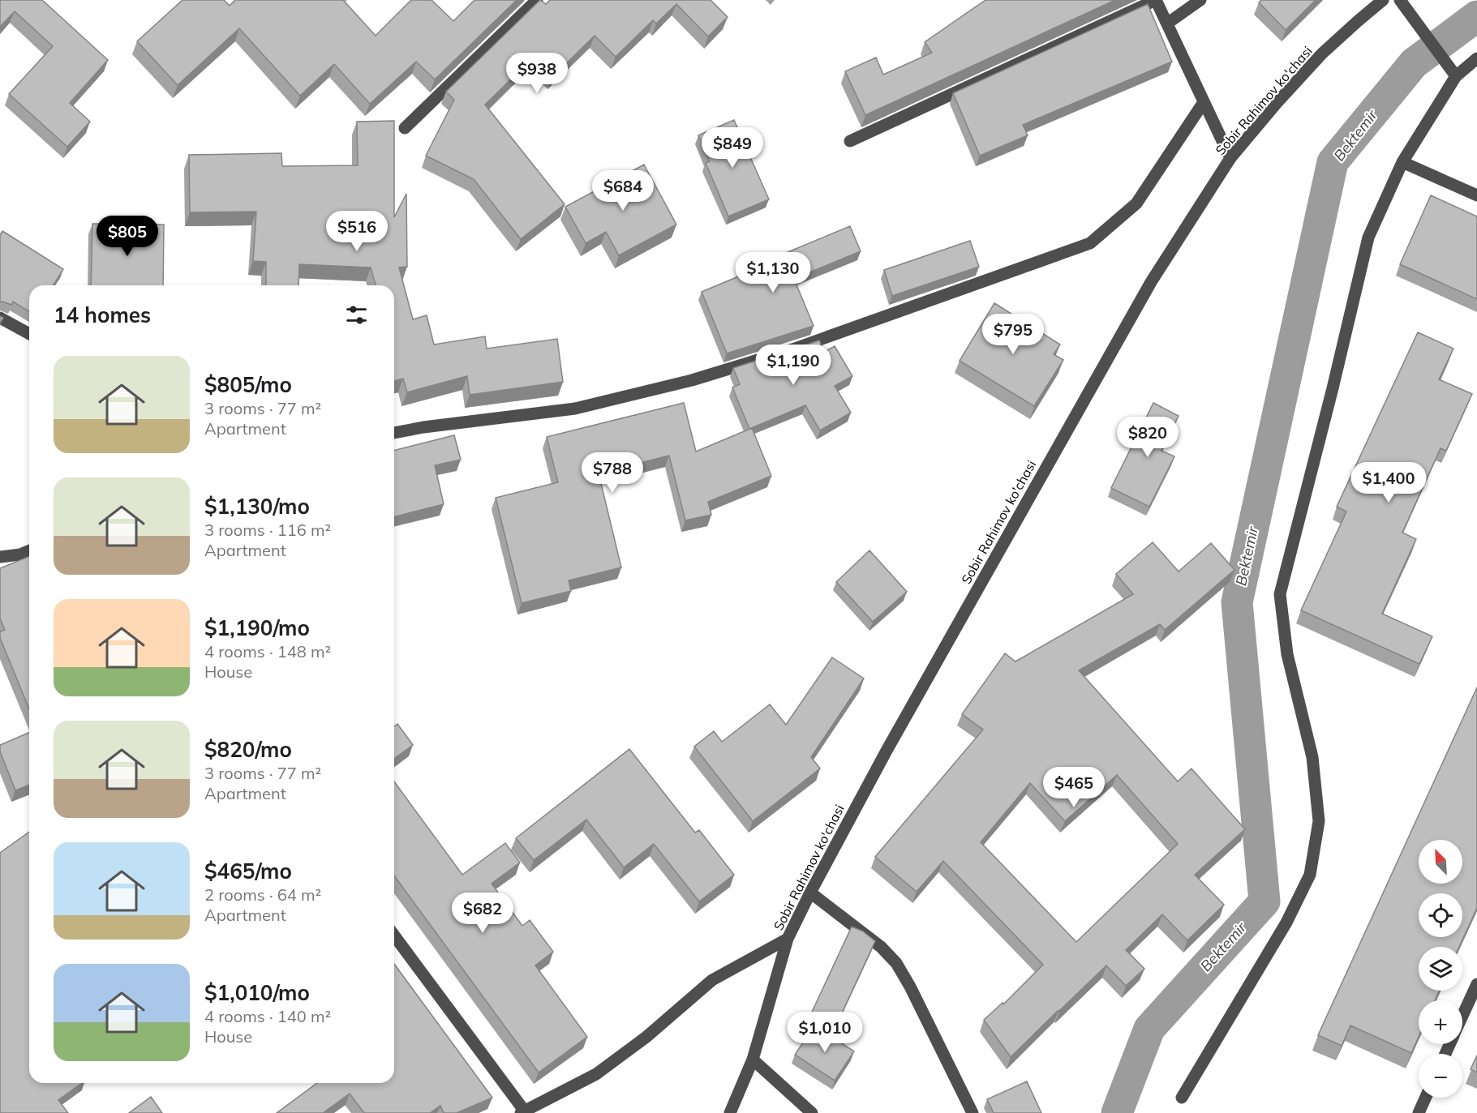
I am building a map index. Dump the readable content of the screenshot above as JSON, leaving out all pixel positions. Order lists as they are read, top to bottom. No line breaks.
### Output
{"streets":{"street":["Sobir Rahimov ko'chasi"]},"water":["Bektemir"],"north":"top left","page":{"price":["$938","$849","$684","$516","$805","$1,130","$795","$1,190","$820","$788","$1,400","$465","$682","$1,010"],"heading":"14 homes","list":[{"name":"$805/mo","note":"3 rooms · 77 m² · Apartment"},{"name":"$1,130/mo","note":"3 rooms · 116 m² · Apartment"},{"name":"$1,190/mo","note":"4 rooms · 148 m² · House"},{"name":"$820/mo","note":"3 rooms · 77 m² · Apartment"},{"name":"$465/mo","note":"2 rooms · 64 m² · Apartment"},{"name":"$1,010/mo","note":"4 rooms · 140 m² · House"}],"map_buttons":["+","−"]}}
